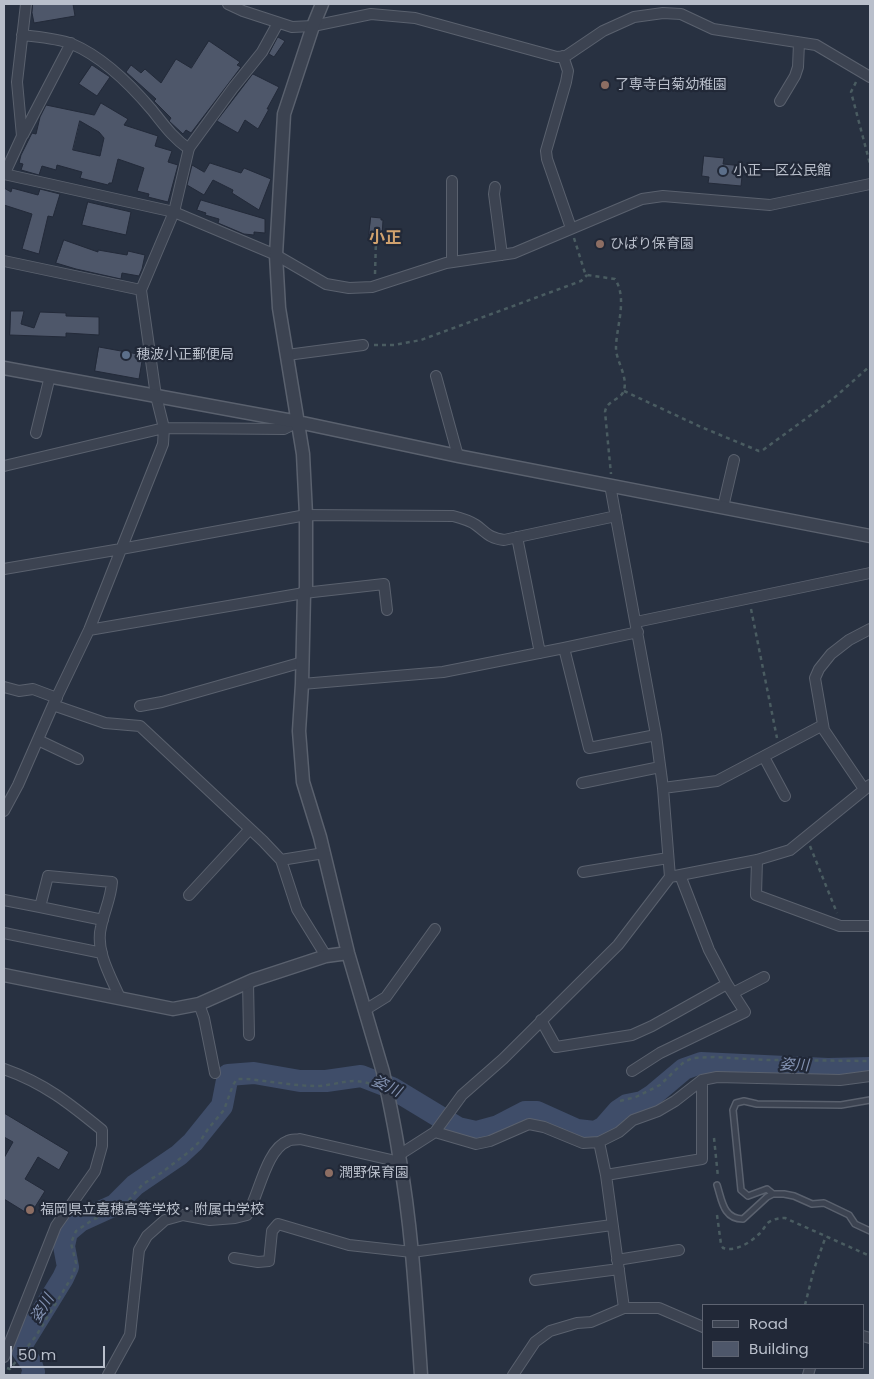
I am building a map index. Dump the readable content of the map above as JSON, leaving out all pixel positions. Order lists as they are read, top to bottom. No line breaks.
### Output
{"districts":["小正"],"water":["姿川"],"places":["了専寺白菊幼稚園","小正一区公民館","ひばり保育園","穂波小正郵便局","潤野保育園","福岡県立嘉穂高等学校・附属中学校"],"legend":["Road","Building"],"scale_bar":"50 m"}
